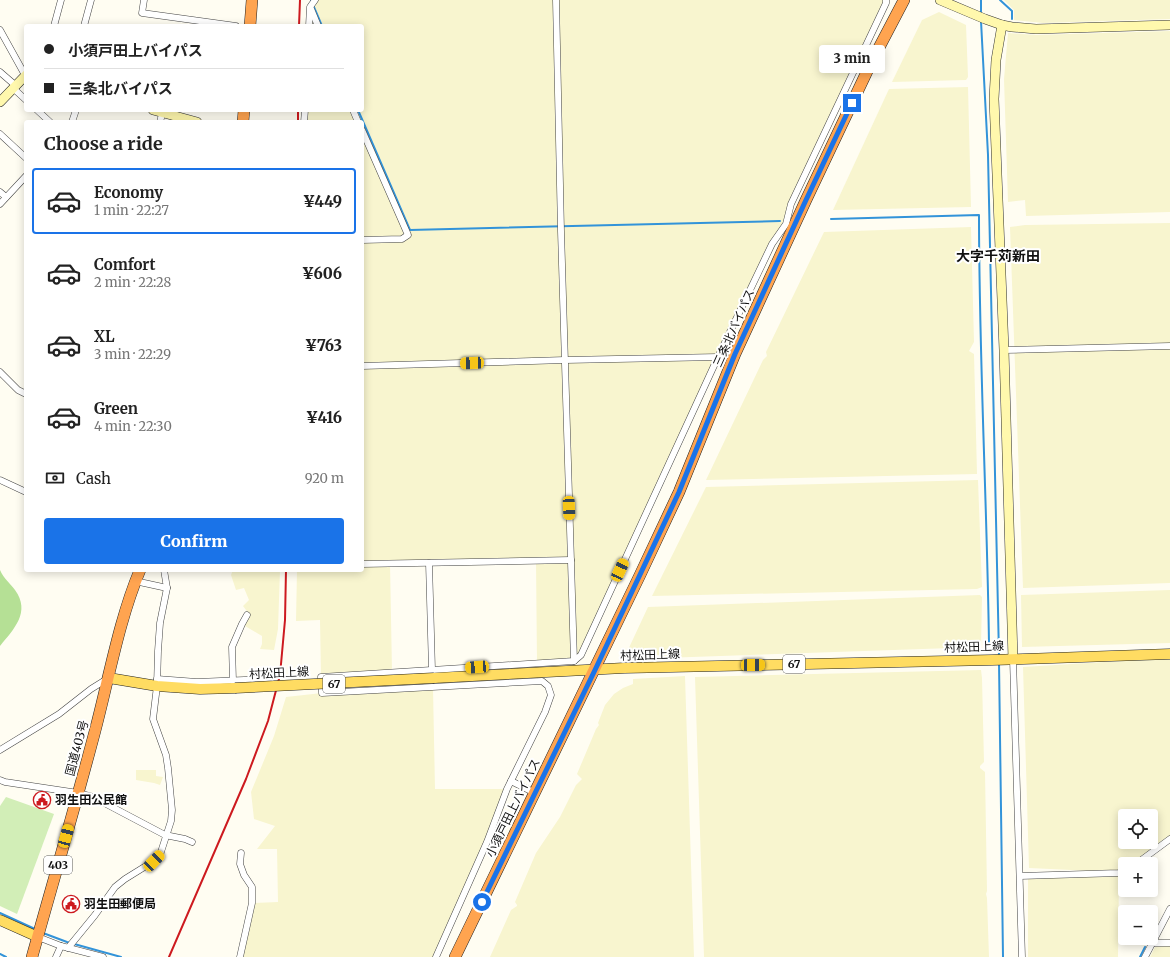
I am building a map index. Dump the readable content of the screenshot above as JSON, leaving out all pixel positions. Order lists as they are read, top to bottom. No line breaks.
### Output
{"streets":{"highway":["三条北バイパス","国道403号","小須戸田上バイパス","403"],"main road":["村松田上線","67"]},"crossings":[["三条北バイパス","村松田上線"],["三条北バイパス","小須戸田上バイパス"],["村松田上線","国道403号"],["村松田上線","小須戸田上バイパス"]],"districts":["大字千苅新田"],"places":{"public building":["羽生田公民館","羽生田郵便局"]},"page":{"banner":["小須戸田上バイパス","三条北バイパス"],"bubble":"3 min","heading":"Choose a ride","list":[{"name":"Economy","note":"1 min · 22:27","value":"¥449"},{"name":"Comfort","note":"2 min · 22:28","value":"¥606"},{"name":"XL","note":"3 min · 22:29","value":"¥763"},{"name":"Green","note":"4 min · 22:30","value":"¥416"}],"pay":["Cash","920 m"],"buttons":"Confirm","map_buttons":["+","−"]}}
